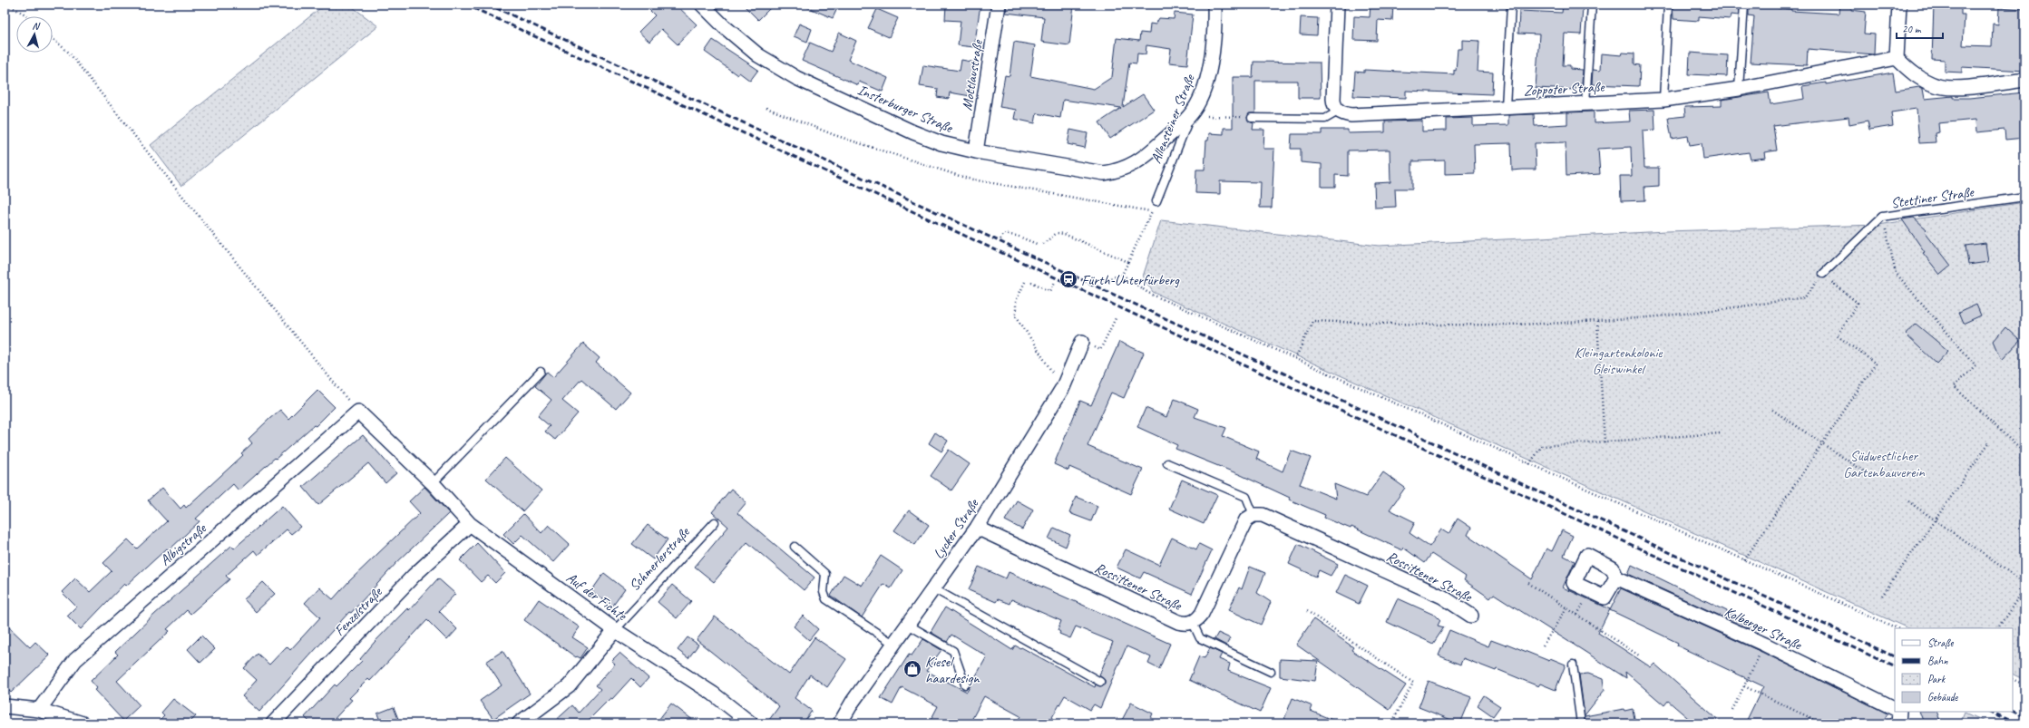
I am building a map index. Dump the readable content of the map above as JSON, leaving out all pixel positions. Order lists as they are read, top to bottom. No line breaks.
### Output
{"streets":{"street":["Mottlaustraße","Zoppoter Straße","Insterburger Straße","Allensteiner Straße","Lycker Straße","Albigstraße","Schmerlerstraße","Rossittener Straße","Auf der Fichte","Fenzelstraße","Kolberger Straße"],"lane":["Stettiner Straße"]},"crossings":[["Mottlaustraße","Insterburger Straße"],["Insterburger Straße","Allensteiner Straße"],["Lycker Straße","Rossittener Straße"],["Albigstraße","Auf der Fichte"],["Schmerlerstraße","Auf der Fichte"],["Auf der Fichte","Fenzelstraße"]],"parks":["Kleingartenkolonie Gleiswinkel","Südwestlicher Gartenbauverein"],"places":{"station":["Fürth-Unterfürberg"],"shop":["Kiesel haardesign"]},"legend":["Straße","Bahn","Park","Gebäude"],"scale_bar":"20 m","north":"top"}
